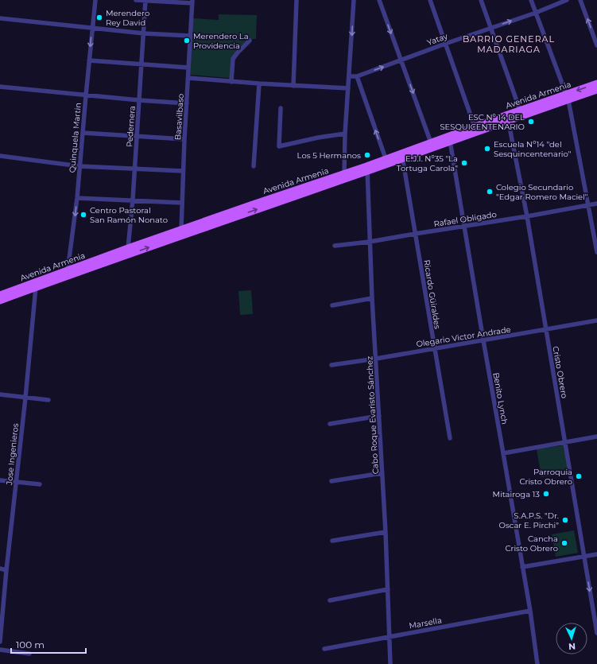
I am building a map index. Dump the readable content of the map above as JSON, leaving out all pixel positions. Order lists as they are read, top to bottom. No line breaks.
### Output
{"streets":{"main road":["Avenida Armenia"],"street":["Yatay","Basavilbaso","Pedernera","Quinquela Martin","Rafael Obligado","Ricardo Güiraldes","Olegario Victor Andrade","Cristo Obrero","Benito Lynch","Cabo Roque Evaristo Sánchez","Jose Ingenieros","Marsella"]},"crossings":[["Avenida Armenia","Basavilbaso"],["Avenida Armenia","Pedernera"],["Avenida Armenia","Quinquela Martin"],["Avenida Armenia","Ricardo Güiraldes"],["Avenida Armenia","Cristo Obrero"],["Avenida Armenia","Benito Lynch"],["Avenida Armenia","Cabo Roque Evaristo Sánchez"],["Avenida Armenia","Jose Ingenieros"],["Rafael Obligado","Ricardo Güiraldes"],["Rafael Obligado","Cristo Obrero"],["Rafael Obligado","Benito Lynch"],["Rafael Obligado","Cabo Roque Evaristo Sánchez"],["Ricardo Güiraldes","Olegario Victor Andrade"],["Olegario Victor Andrade","Cristo Obrero"],["Olegario Victor Andrade","Benito Lynch"],["Olegario Victor Andrade","Cabo Roque Evaristo Sánchez"],["Benito Lynch","Marsella"],["Cabo Roque Evaristo Sánchez","Marsella"]],"one_way":["Yatay","Quinquela Martin"],"districts":["BARRIO GENERAL MADARIAGA"],"places":["Merendero Rey David","Merendero La Providencia","ESC Nº 14 DEL SESQUICENTENARIO","Escuela Nº14 \"del Sesquincentenario\"","Los 5 Hermanos","E.J.I. Nº35 \"La Tortuga Carola\"","Colegio Secundario \"Edgar Romero Maciel\"","Centro Pastoral San Ramón Nonato","Parroquia Cristo Obrero","Mitairoga 13","S.A.P.S. \"Dr. Oscar E. Pirchi\"","Cancha Cristo Obrero"],"scale_bar":"100 m","north":"bottom"}
